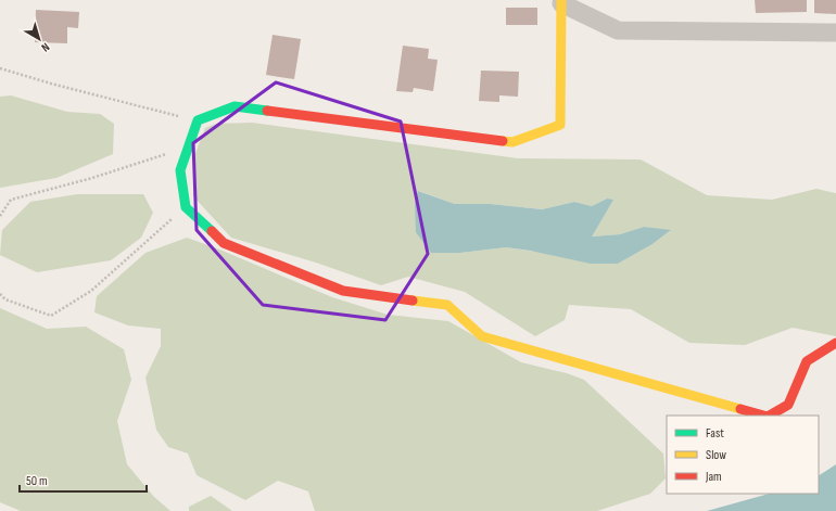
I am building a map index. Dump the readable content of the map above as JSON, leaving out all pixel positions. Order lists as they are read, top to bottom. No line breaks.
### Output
{"legend":["Fast","Slow","Jam"],"scale_bar":"50 m","north":"bottom right"}
